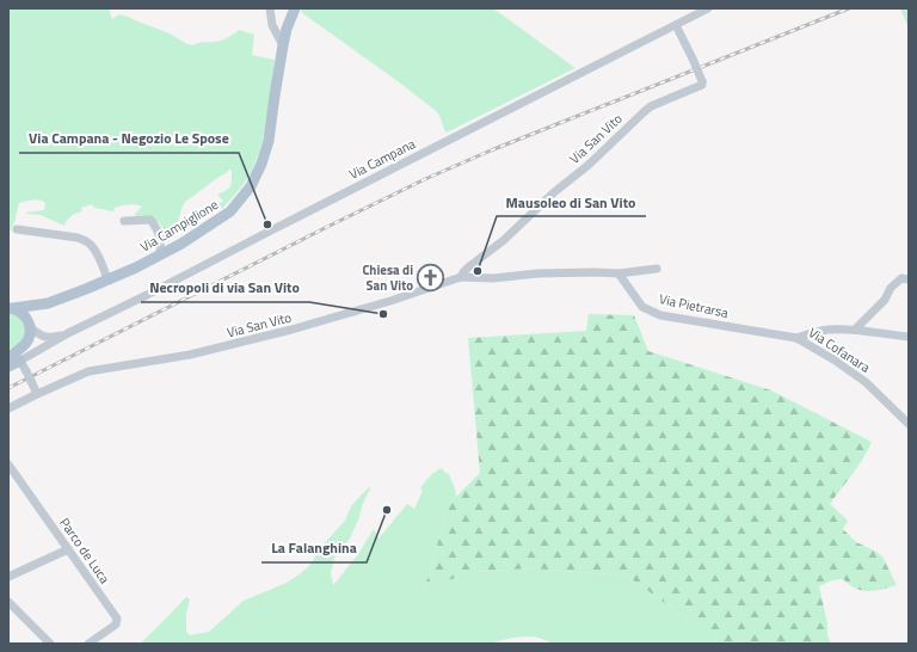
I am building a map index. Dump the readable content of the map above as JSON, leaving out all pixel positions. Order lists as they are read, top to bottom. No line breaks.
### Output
{"streets":{"main road":["Via Campiglione"],"street":["Via San Vito","Via Campana","Via Pietrarsa","Via Cofanara","Parco de Luca"]},"crossings":[["Via San Vito","Via Campana"],["Via Campana","Via Campiglione"],["Via Pietrarsa","Via Cofanara"]],"places":{"other":["Via Campana - Negozio Le Spose","Mausoleo di San Vito","Necropoli di via San Vito","La Falanghina"],"church":["Chiesa di San Vito"]}}
